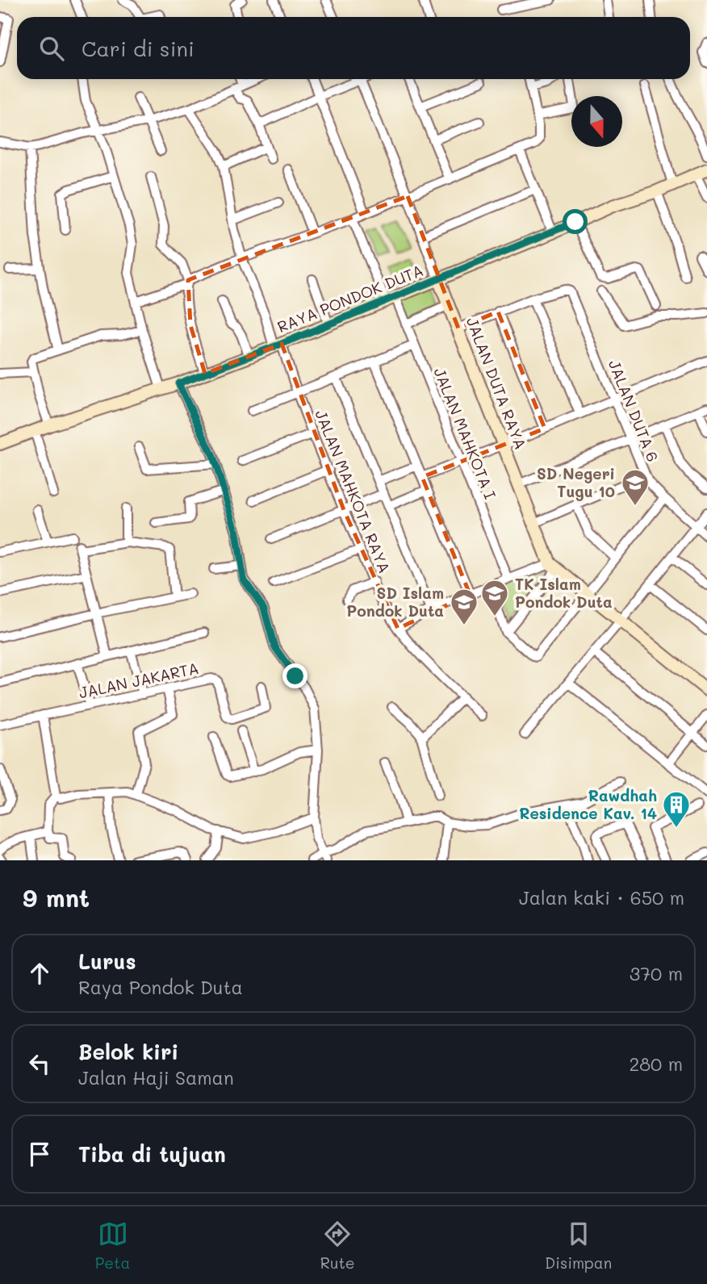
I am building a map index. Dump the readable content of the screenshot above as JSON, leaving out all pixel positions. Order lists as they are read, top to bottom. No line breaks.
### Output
{"streets":{"main road":["RAYA PONDOK DUTA","JALAN DUTA RAYA"],"street":["JALAN DUTA 6","JALAN MAHKOTA I","JALAN MAHKOTA RAYA","JALAN JAKARTA"]},"crossings":[["RAYA PONDOK DUTA","JALAN DUTA RAYA"],["RAYA PONDOK DUTA","JALAN MAHKOTA I"],["RAYA PONDOK DUTA","JALAN MAHKOTA RAYA"]],"places":{"school or university":["SD Negeri Tugu 10","TK Islam Pondok Duta","SD Islam Pondok Duta"],"building":["Rawdhah Residence Kav. 14"]},"north":"bottom","page":{"search":"Cari di sini","heading":["9 mnt","Jalan kaki · 650 m"],"list":[["Lurus","Raya Pondok Duta","370 m"],["Belok kiri","Jalan Haji Saman","280 m"],"Tiba di tujuan"],"nav":["Peta","Rute","Disimpan"]}}
